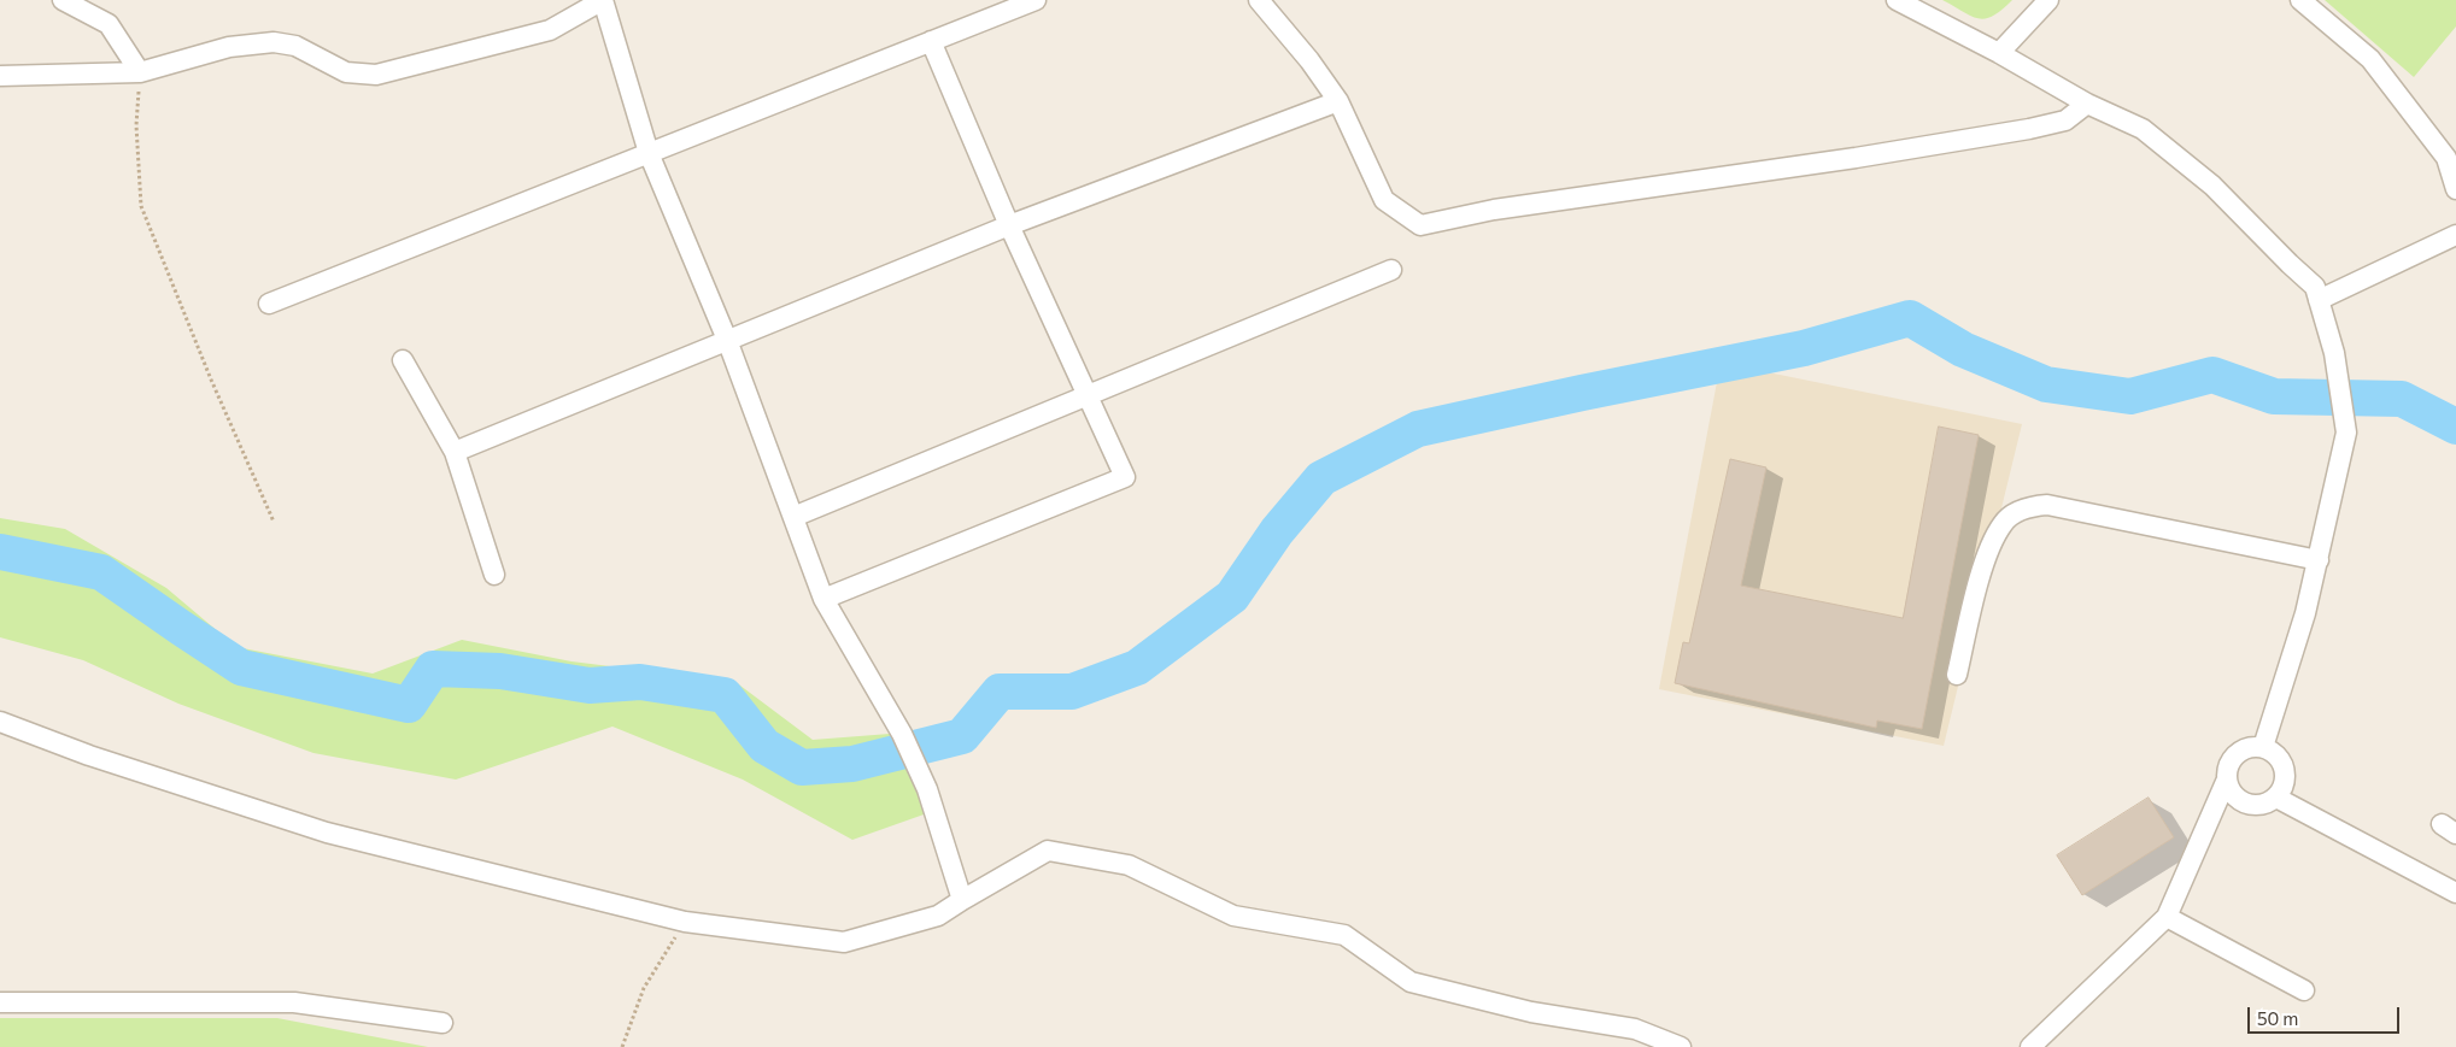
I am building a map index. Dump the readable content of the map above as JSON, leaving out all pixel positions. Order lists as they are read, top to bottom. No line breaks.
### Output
{"scale_bar":"50 m"}
